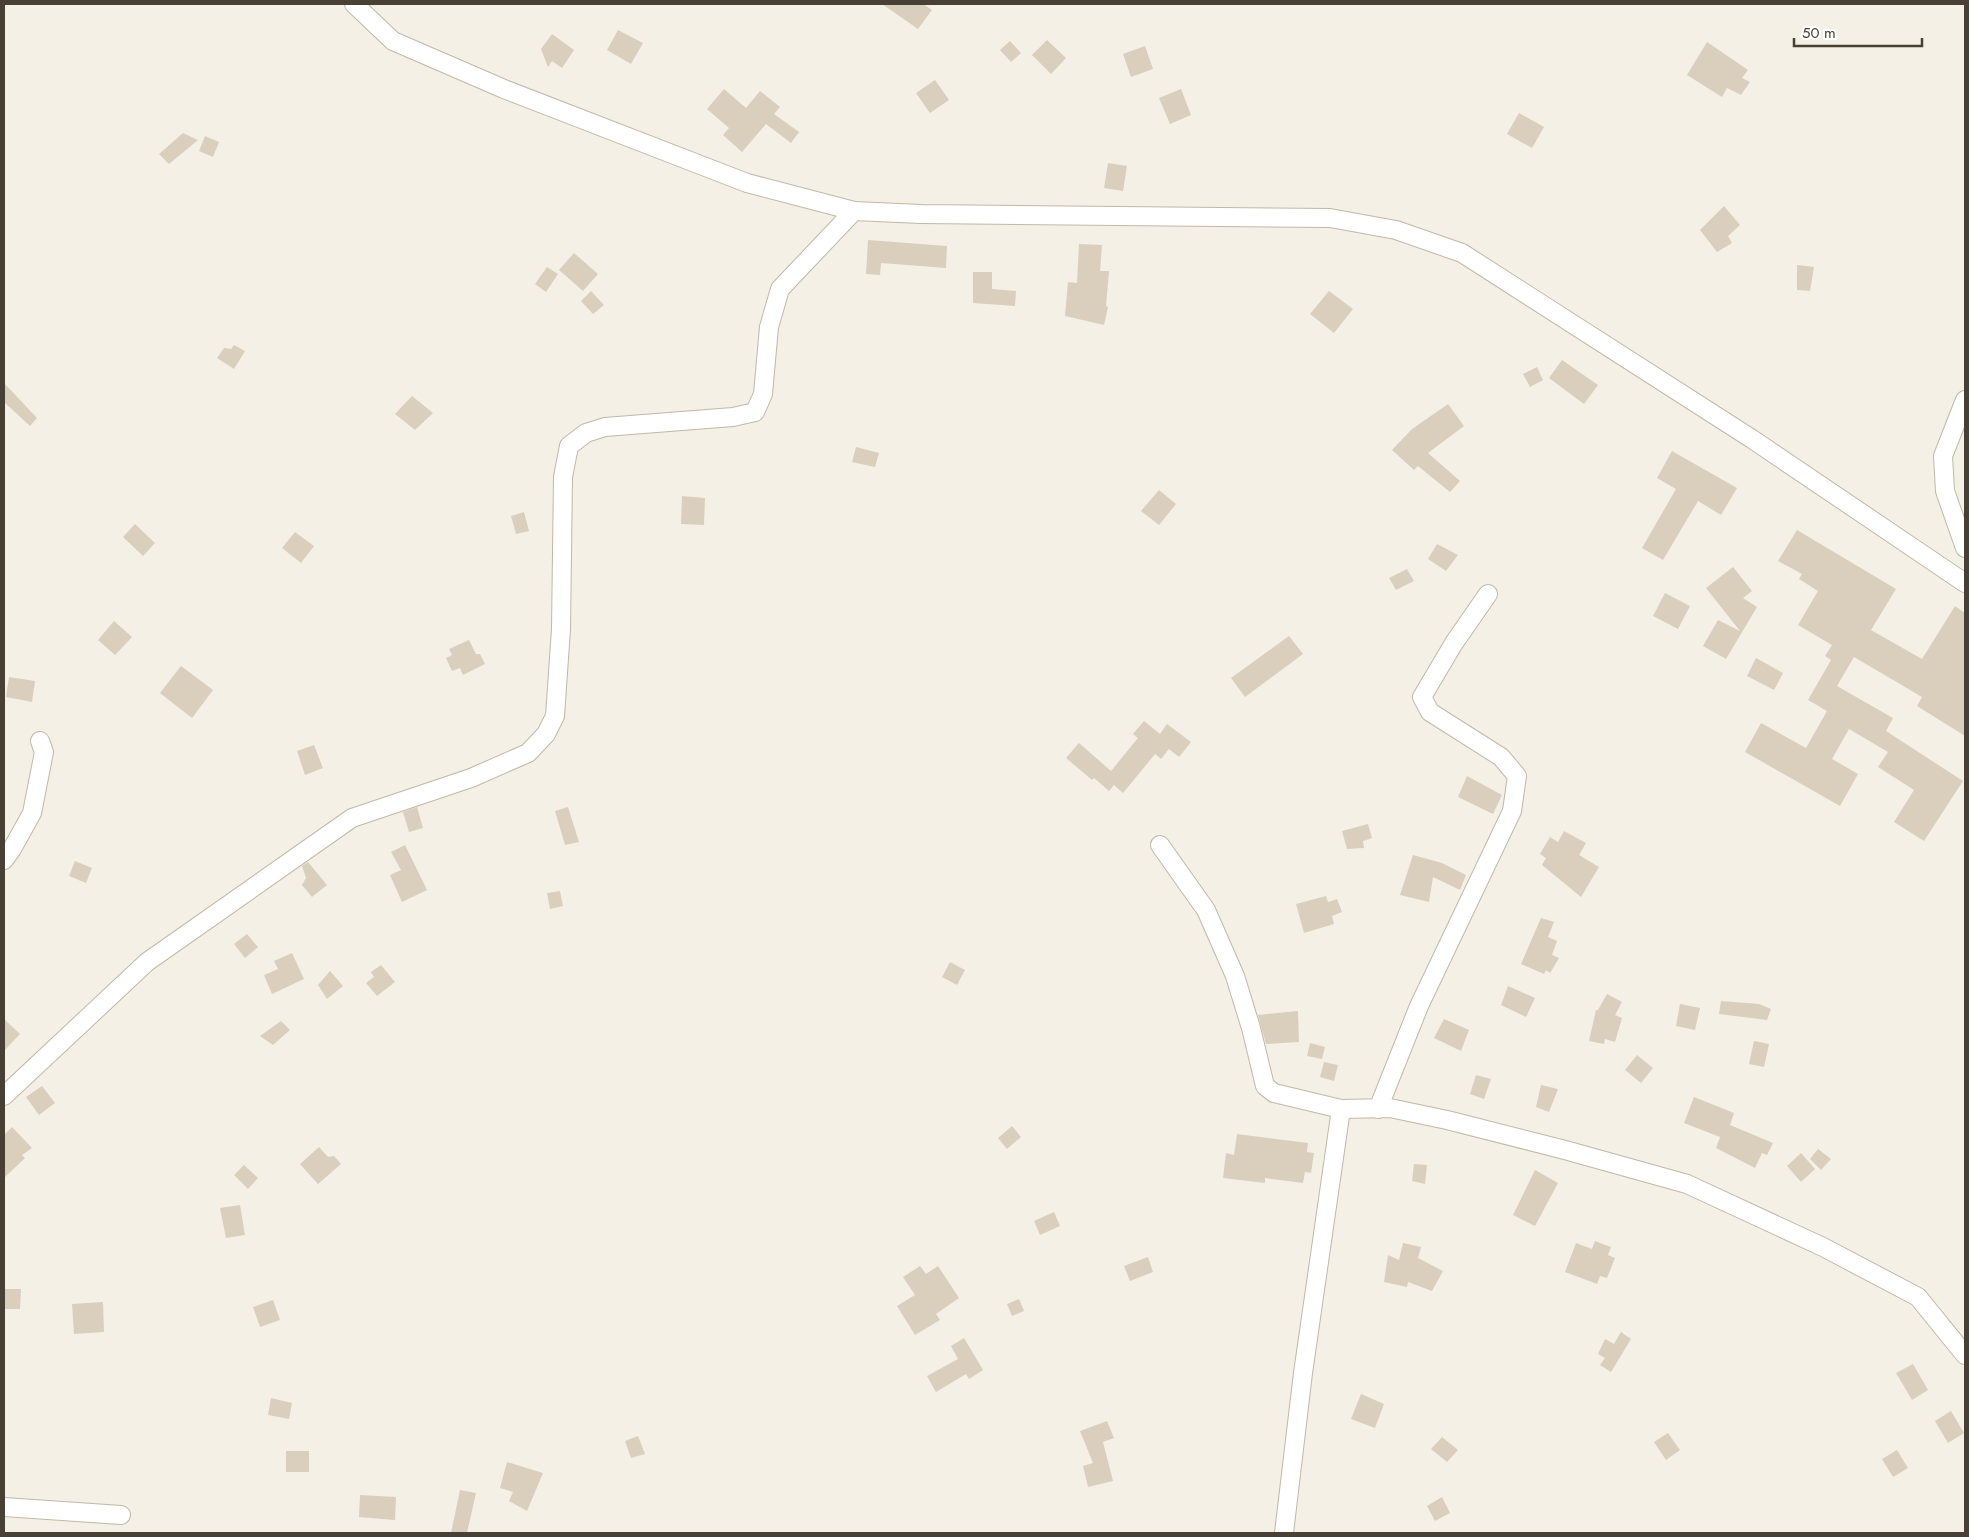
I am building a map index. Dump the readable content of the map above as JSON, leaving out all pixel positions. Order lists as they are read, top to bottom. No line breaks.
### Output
{"scale_bar":"50 m"}
